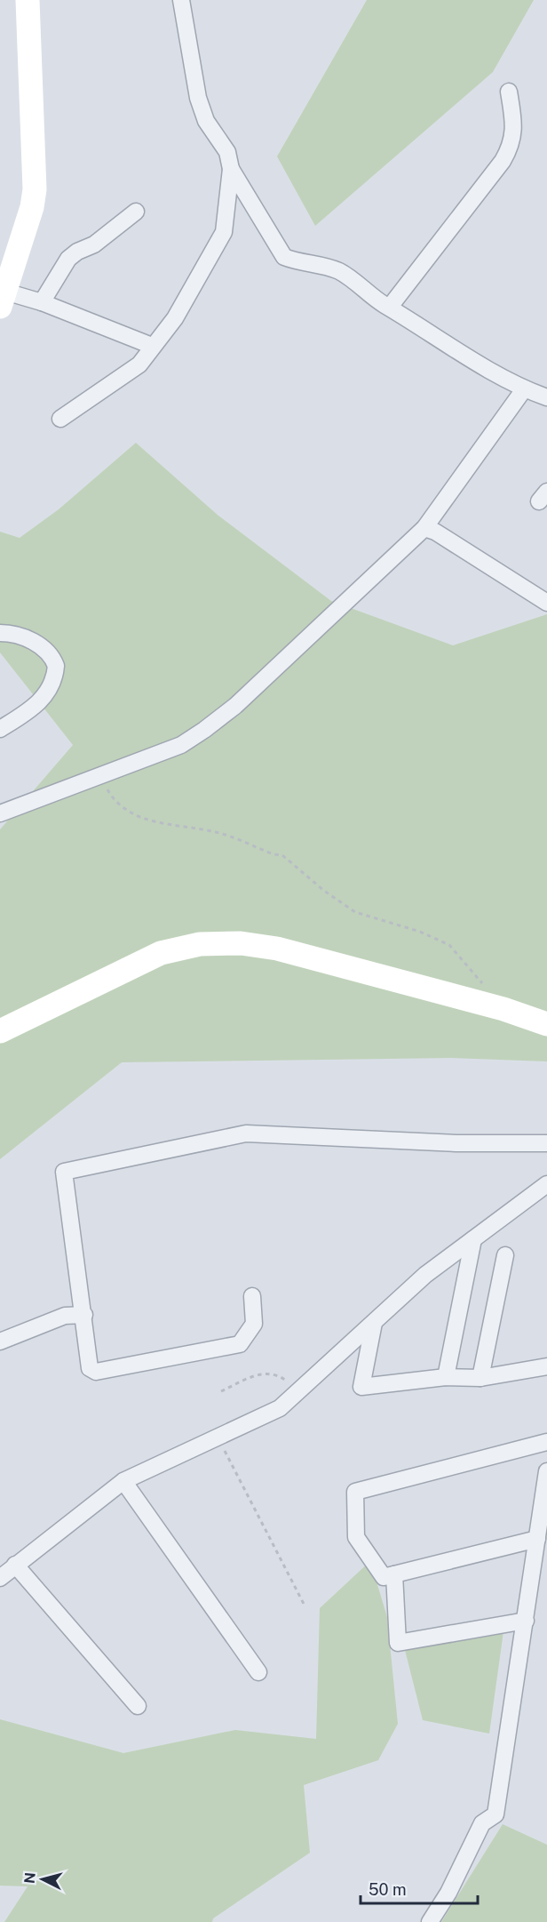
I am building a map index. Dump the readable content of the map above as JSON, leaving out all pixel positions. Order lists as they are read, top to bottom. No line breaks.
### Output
{"scale_bar":"50 m","north":"left"}
